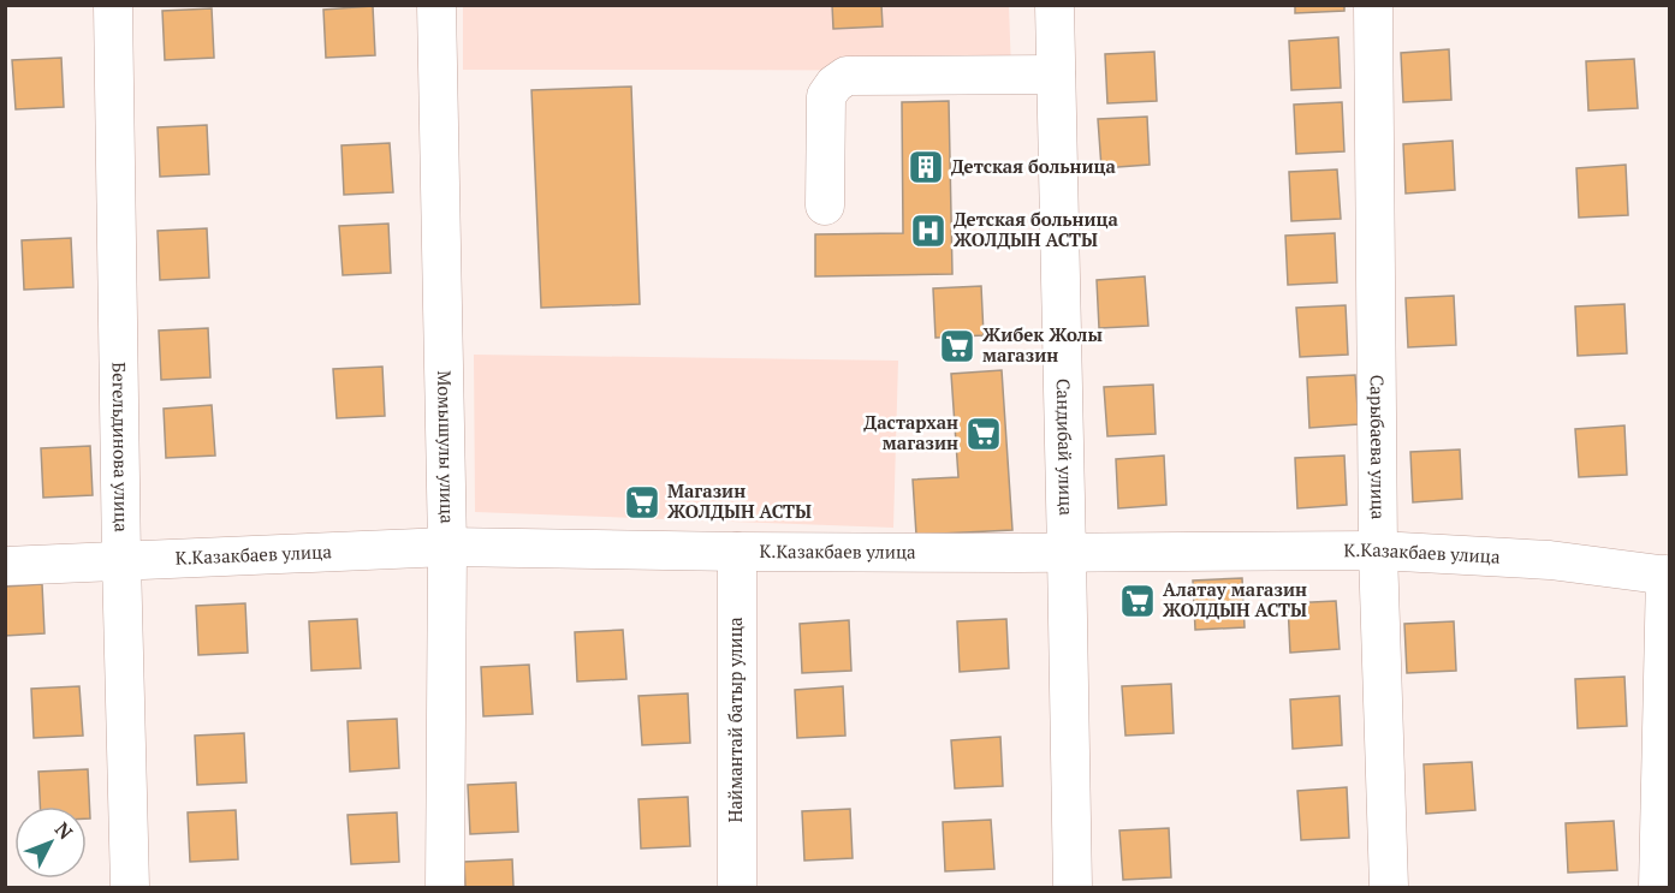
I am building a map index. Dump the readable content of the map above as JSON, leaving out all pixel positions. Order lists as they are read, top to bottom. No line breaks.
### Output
{"streets":{"street":["Момышулы улица","Сандибай улица","Бегельдинова улица","Сарыбаева улица","К.Казакбаев улица","Наймантай батыр улица"]},"crossings":[["Момышулы улица","К.Казакбаев улица"],["Сандибай улица","К.Казакбаев улица"],["Бегельдинова улица","К.Казакбаев улица"],["Сарыбаева улица","К.Казакбаев улица"],["К.Казакбаев улица","Наймантай батыр улица"]],"places":{"building":["Детская больница"],"hospital":["Детская больница ЖОЛДЫН АСТЫ"],"supermarket":["Жибек Жолы магазин","Дастархан магазин","Магазин ЖОЛДЫН АСТЫ","Алатау магазин ЖОЛДЫН АСТЫ"]},"north":"top right"}
